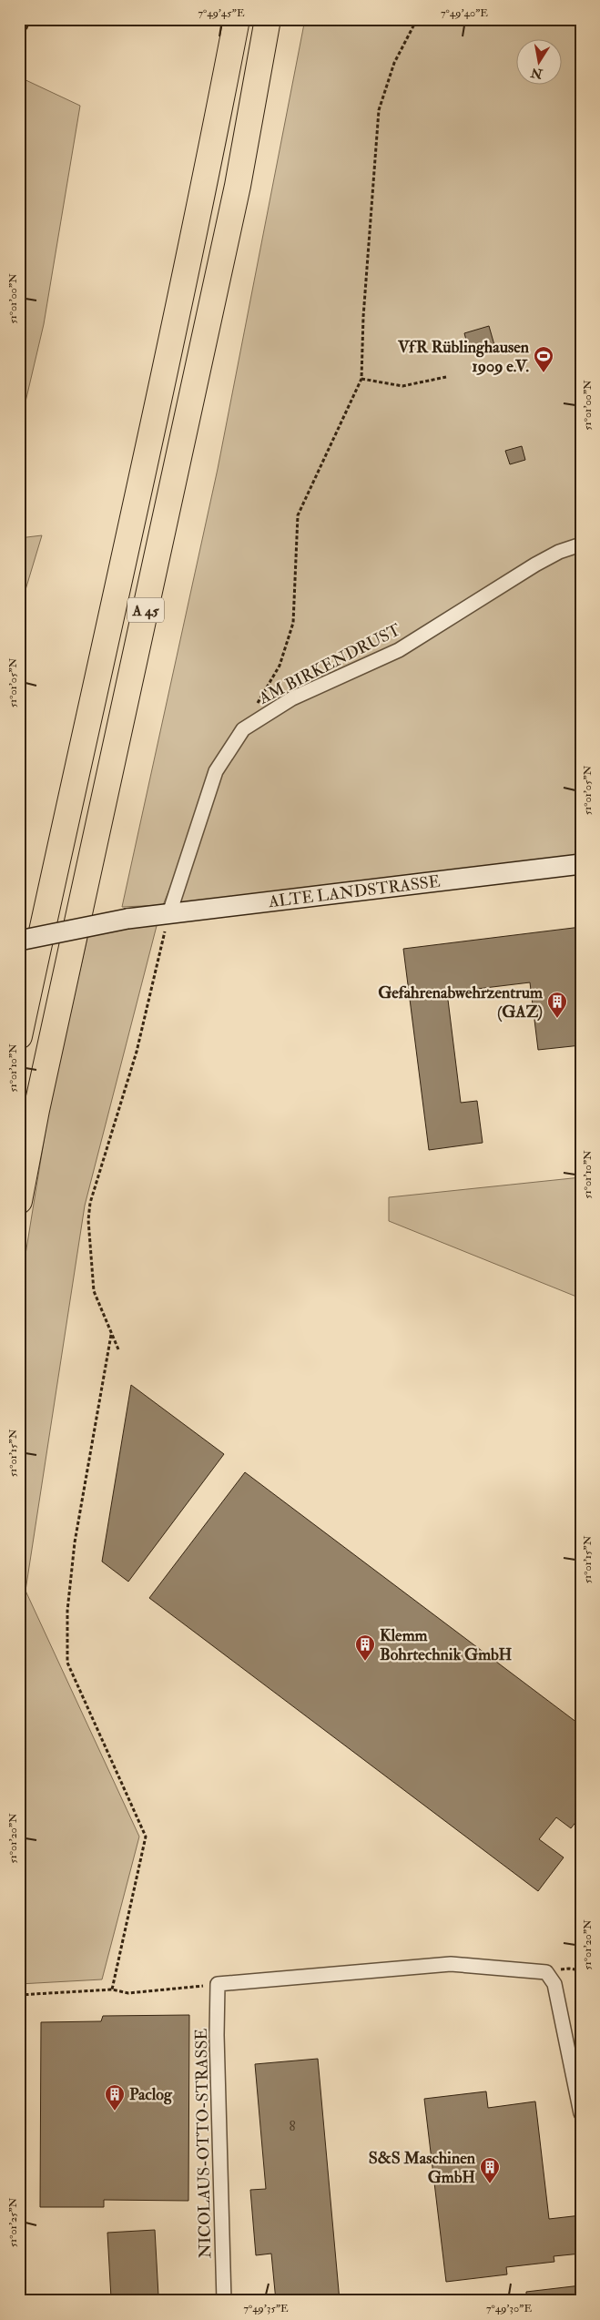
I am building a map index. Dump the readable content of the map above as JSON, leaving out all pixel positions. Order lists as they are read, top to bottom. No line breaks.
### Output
{"streets":{"highway":["A 45"],"street":["AM BIRKENDRUST","ALTE LANDSTRASSE","NICOLAUS-OTTO-STRASSE"]},"crossings":[["AM BIRKENDRUST","ALTE LANDSTRASSE"]],"places":{"sports":["VfR Rüblinghausen 1909 e.V."],"building":["Gefahrenabwehrzentrum (GAZ)","Klemm Bohrtechnik GmbH","Paclog","S&S Maschinen GmbH"]},"house_numbers":["8"],"north":"bottom","coordinates":["7°49'45\"E","7°49'40\"E","51°01'00\"N","51°01'05\"N","51°01'10\"N","51°01'15\"N","51°01'20\"N","51°01'25\"N","7°49'35\"E","7°49'30\"E"]}
